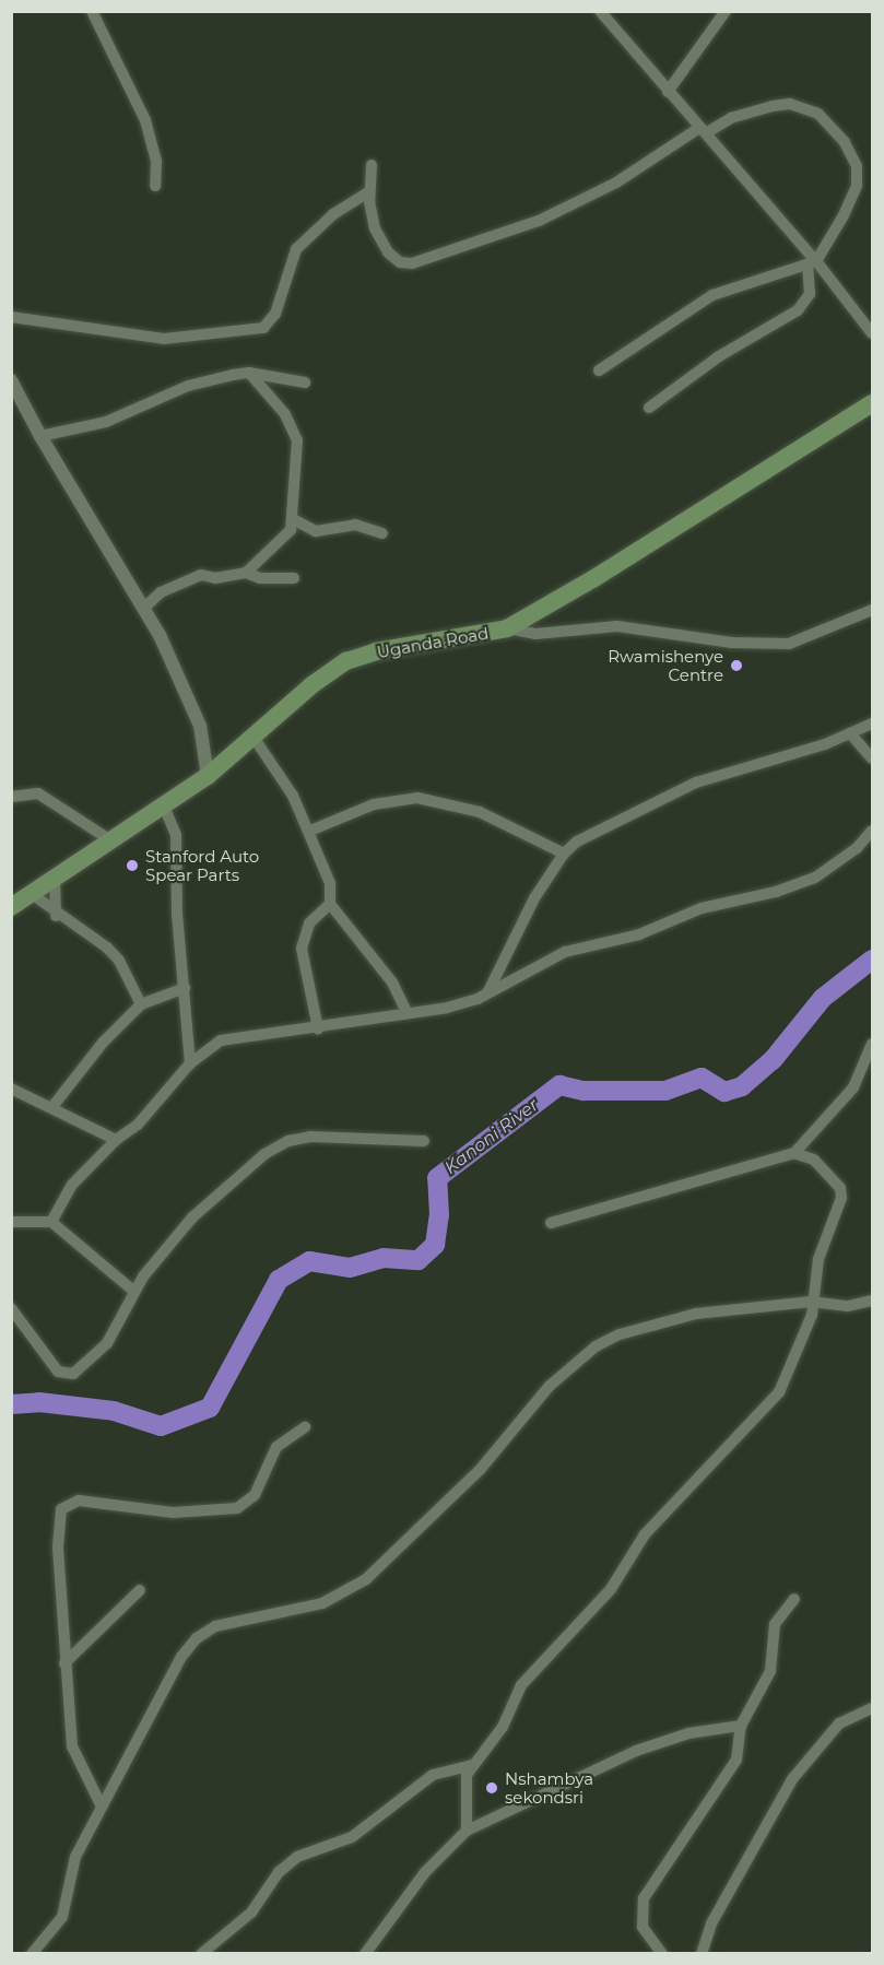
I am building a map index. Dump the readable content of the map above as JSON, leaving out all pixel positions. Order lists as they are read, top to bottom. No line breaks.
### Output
{"streets":{"main road":["Uganda Road"]},"water":["Kanoni River"],"places":["Rwamishenye Centre","Stanford Auto Spear Parts","Nshambya sekondsri"]}
